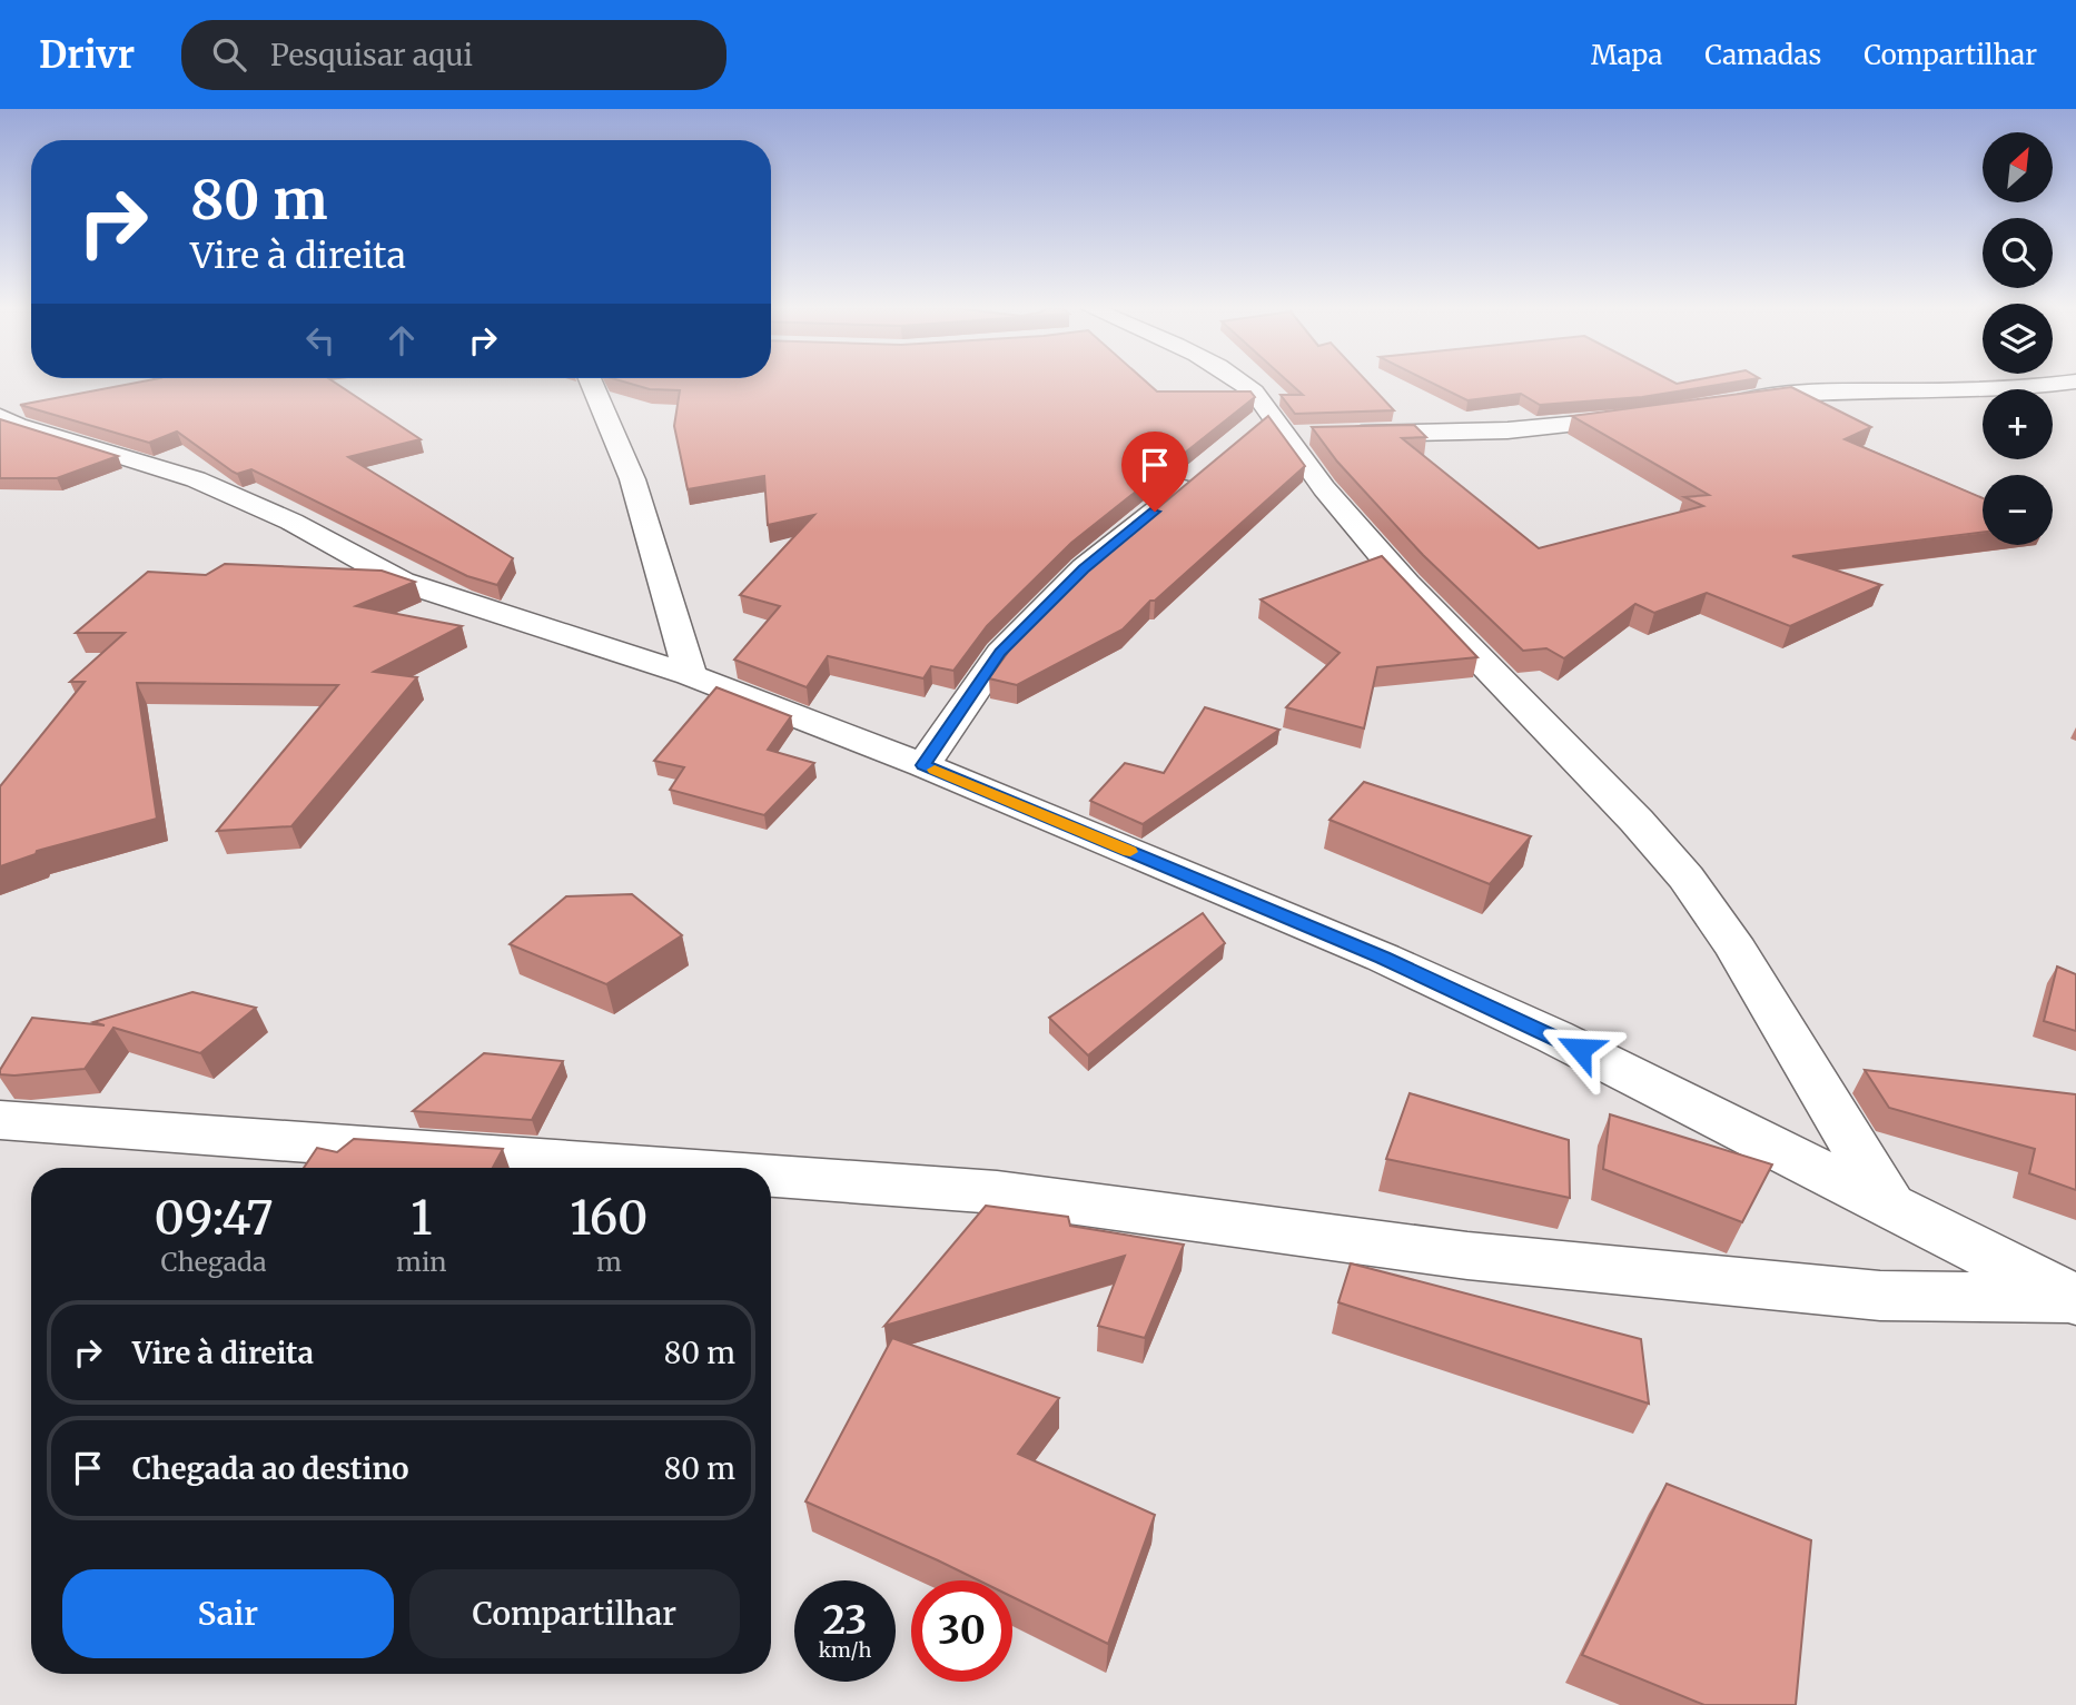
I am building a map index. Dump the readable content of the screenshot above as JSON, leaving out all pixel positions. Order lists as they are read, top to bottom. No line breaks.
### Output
{"north":"top right","page":{"header":"Drivr","search":"Pesquisar aqui","nav":["Mapa","Camadas","Compartilhar"],"map_buttons":["+","−"],"turn":["80 m","Vire à direita"],"eta":["09:47","Chegada","1","min","160","m"],"list":[{"name":"Vire à direita","value":"80 m"},{"name":"Chegada ao destino","value":"80 m"}],"buttons":["Sair","Compartilhar"],"speed":"23 km/h","limit":"30"}}
